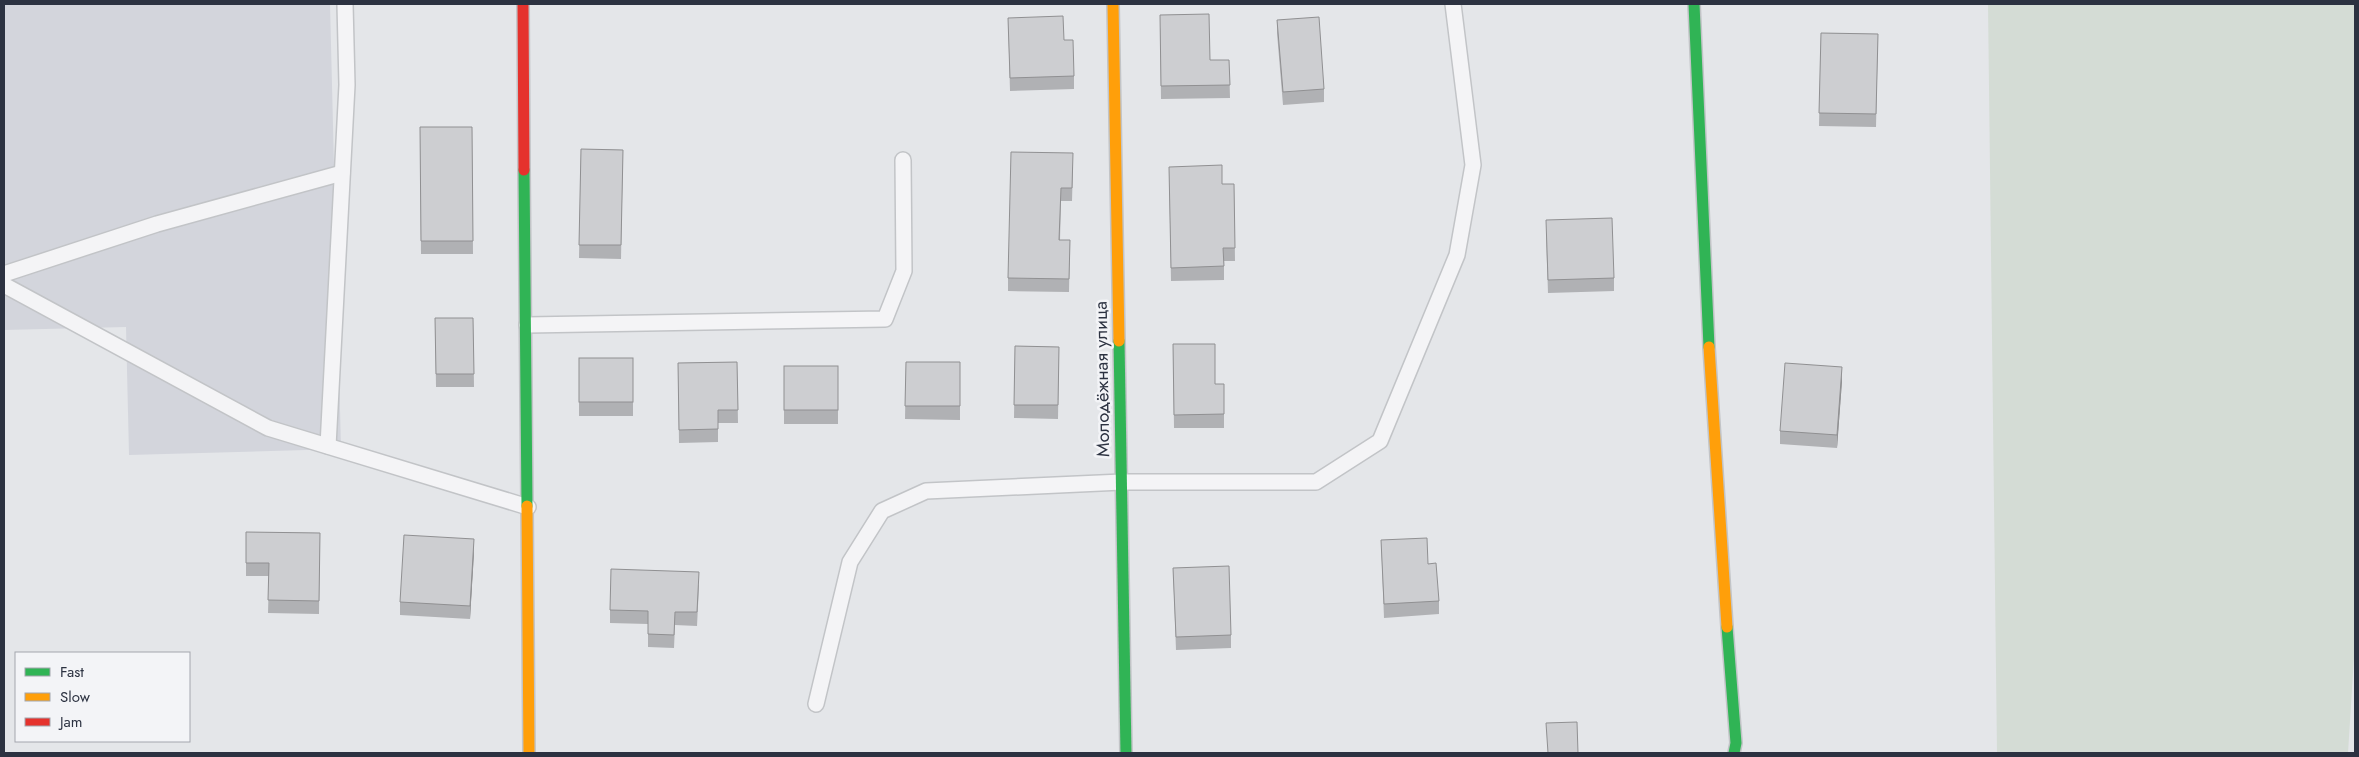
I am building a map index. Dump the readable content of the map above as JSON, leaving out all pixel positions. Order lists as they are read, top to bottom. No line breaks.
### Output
{"streets":{"street":["Молодёжная улица"]},"legend":["Fast","Slow","Jam"]}
